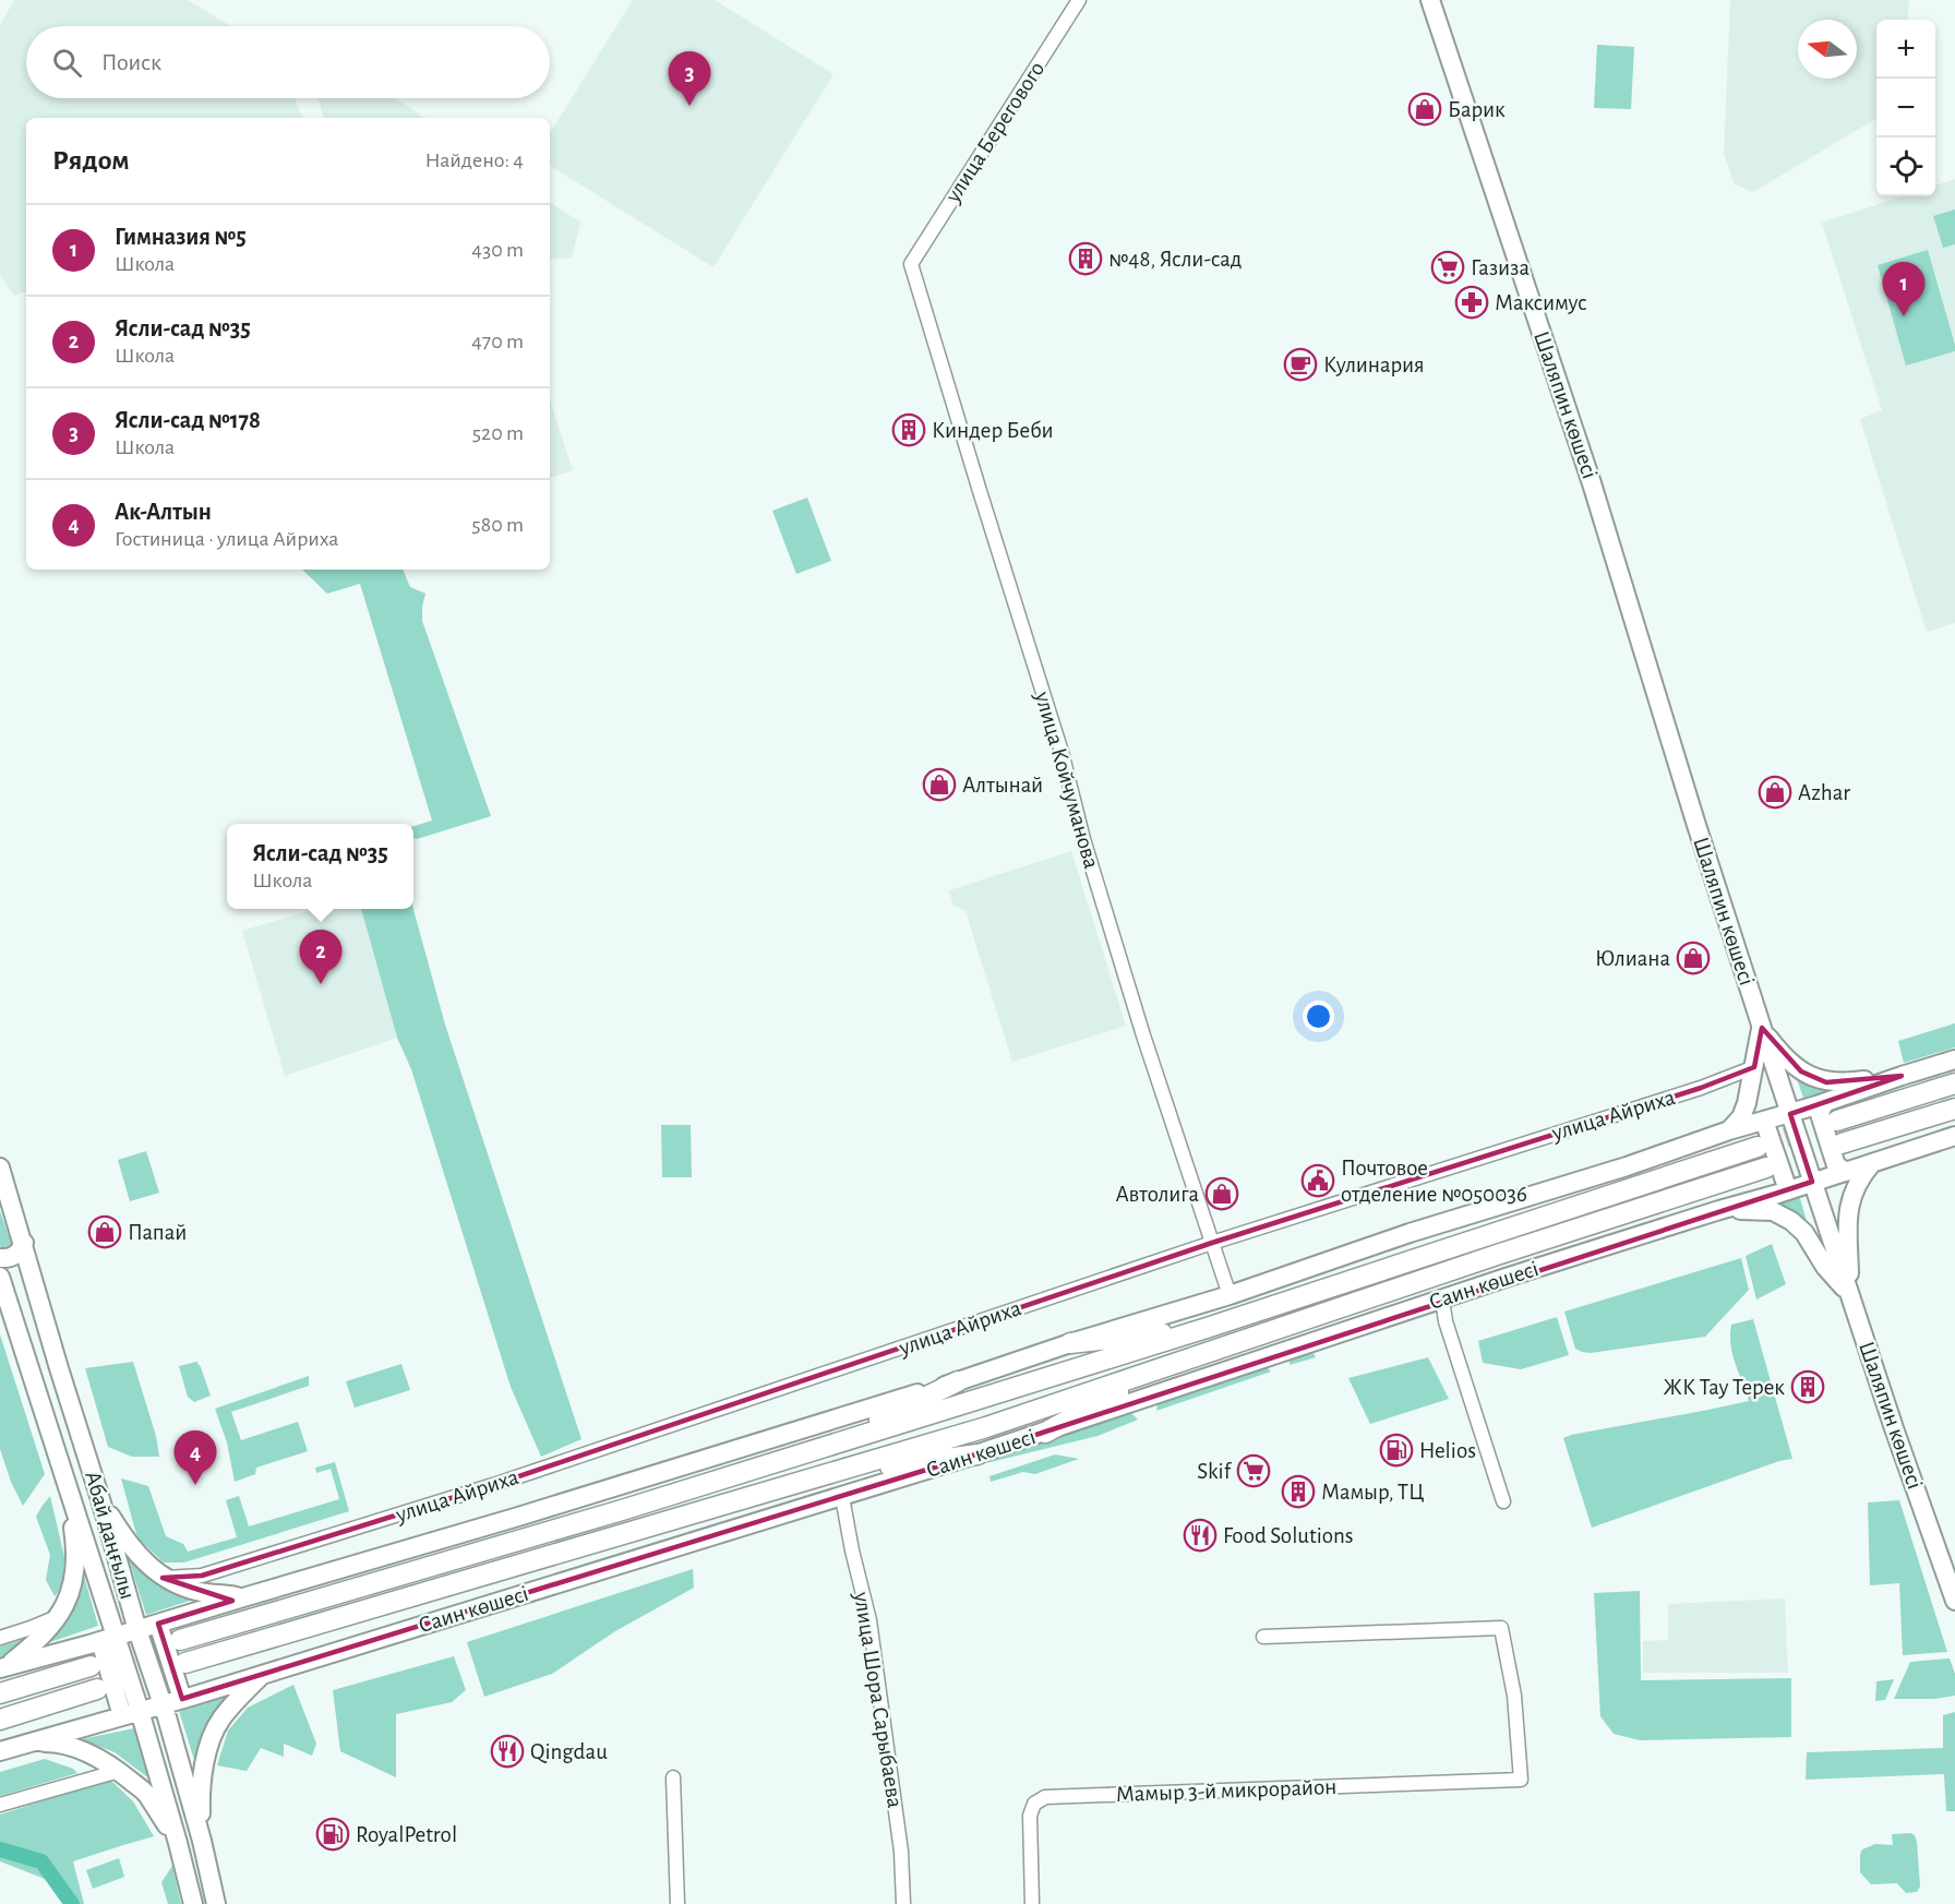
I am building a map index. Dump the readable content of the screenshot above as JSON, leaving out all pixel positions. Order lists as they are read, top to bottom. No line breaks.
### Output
{"streets":{"main road":["Шаляпин көшесі","Саин көшесі","Абай даңғылы"],"street":["улица Берегового","улица Койчуманова","улица Айриха","улица Шора Сарыбаева","Мамыр 3-й микрорайон"]},"crossings":[["улица Берегового","улица Койчуманова"],["Шаляпин көшесі","Саин көшесі"],["улица Койчуманова","улица Айриха"],["Саин көшесі","Абай даңғылы"],["Саин көшесі","улица Шора Сарыбаева"]],"places":{"shop":["Барик","Алтынай","Azhar","Юлиана","Автолига","Папай"],"building":["№48, Ясли-сад","Киндер Беби","ЖК Тау Терек","Мамыр, ТЦ"],"supermarket":["Газиза","Skif"],"pharmacy":["Максимус"],"cafe":["Кулинария"],"public building":["Почтовое отделение №050036"],"fuel station":["Helios","RoyalPetrol"],"restaurant":["Food Solutions","Qingdau"]},"north":"left","page":{"map_buttons":["+","−"],"search":"Поиск","pins":["3","1","2","4"],"heading":["Рядом","Найдено: 4"],"list":[{"mark":"1","name":"Гимназия №5","note":"Школа","value":"430 m"},{"mark":"2","name":"Ясли-сад №35","note":"Школа","value":"470 m"},{"mark":"3","name":"Ясли-сад №178","note":"Школа","value":"520 m"},{"mark":"4","name":"Ак-Алтын","note":"Гостиница · улица Айриха","value":"580 m"}],"popup":["Ясли-сад №35","Школа"]}}
